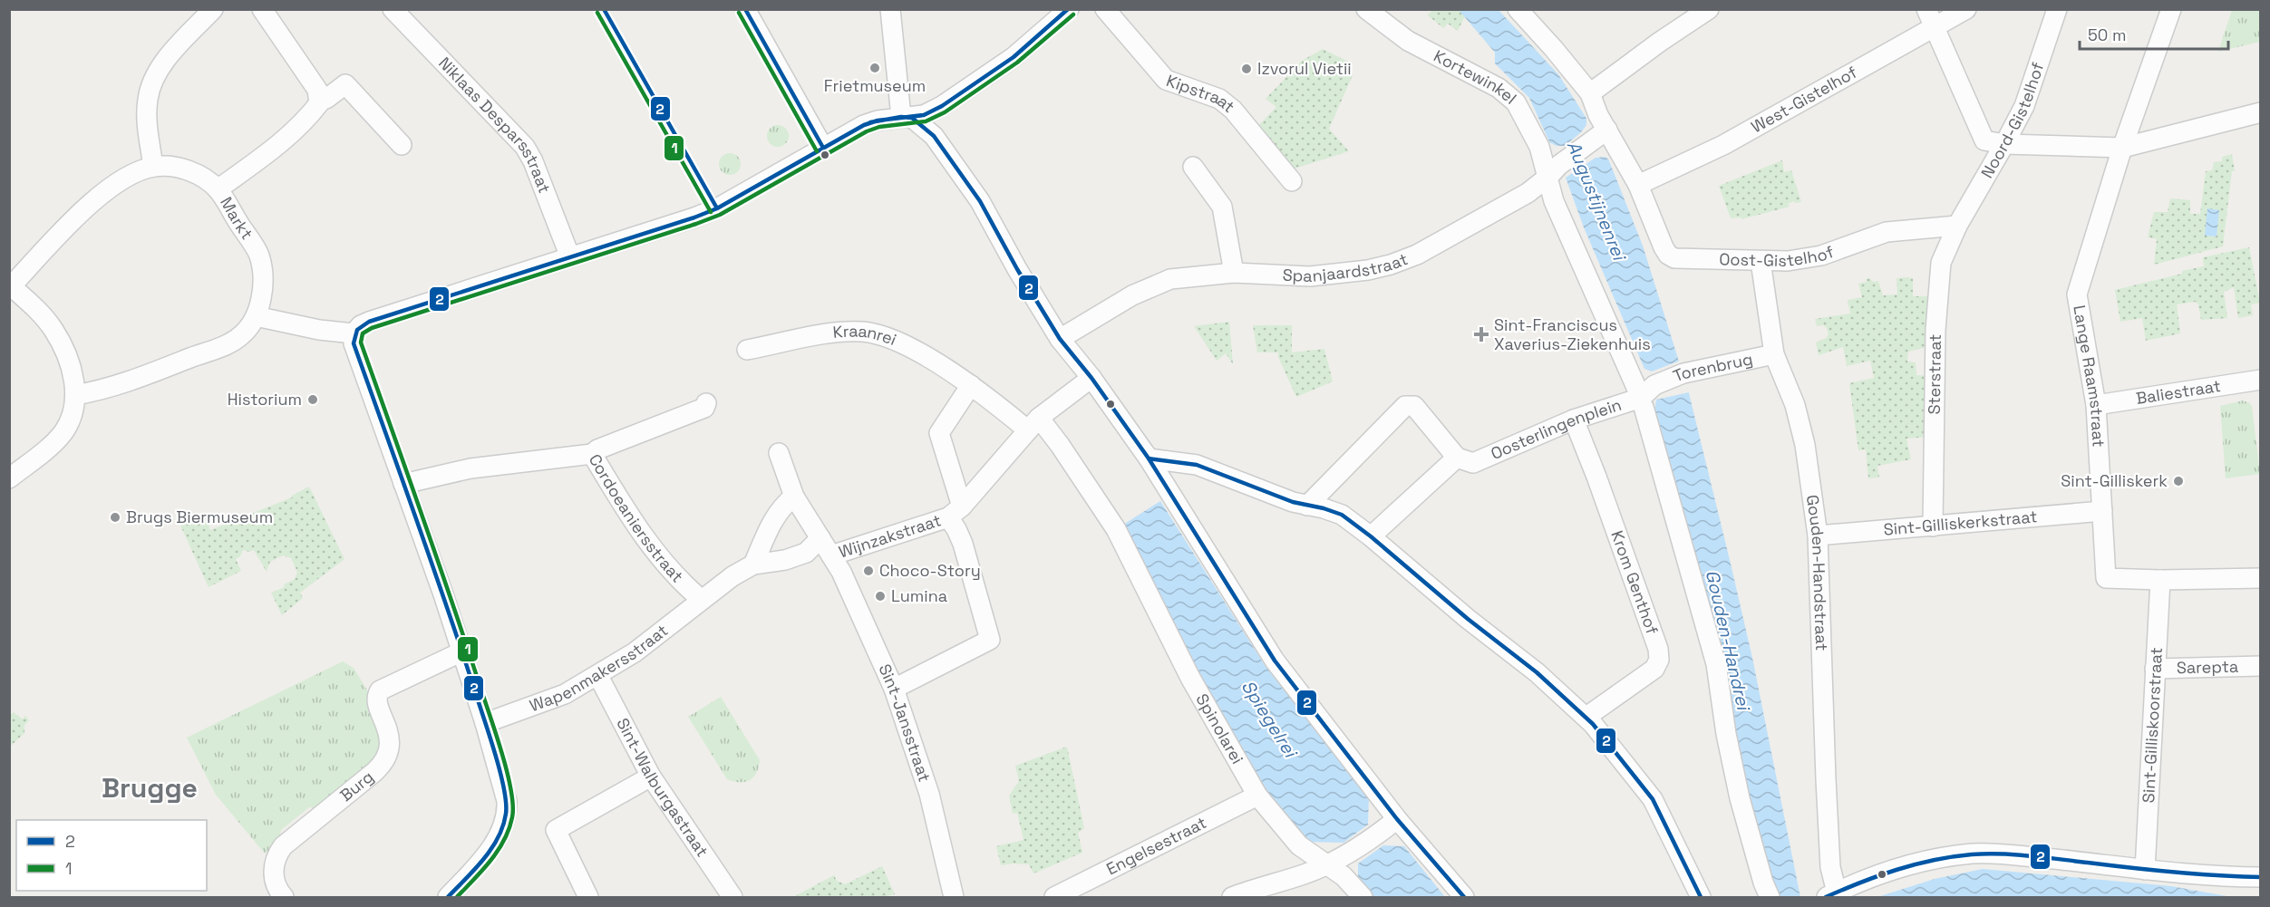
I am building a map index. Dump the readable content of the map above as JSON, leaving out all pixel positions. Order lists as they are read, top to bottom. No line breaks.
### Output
{"streets":{"street":["Kortewinkel","Kipstraat","West-Gistelhof","Noord-Gistelhof","Niklaas Desparsstraat","Markt","Oost-Gistelhof","Spanjaardstraat","Kraanrei","Torenbrug","Sterstraat","Lange Raamstraat","Baliestraat","Oosterlingenplein","Cordoeaniersstraat","Sint-Gilliskerkstraat","Wijnzakstraat","Gouden-Handstraat","Krom Genthof","Sarepta","Wapenmakersstraat","Sint-Jansstraat","Sint-Gilliskoorstraat","Spinolarei","Burg","Sint-Walburgastraat","Engelsestraat"]},"crossings":[["Kortewinkel","Spanjaardstraat"],["Kortewinkel","Torenbrug"],["Kortewinkel","Oosterlingenplein"],["West-Gistelhof","Oost-Gistelhof"],["Noord-Gistelhof","Oost-Gistelhof"],["Noord-Gistelhof","Sterstraat"],["Oost-Gistelhof","Sterstraat"],["Oost-Gistelhof","Gouden-Handstraat"],["Kraanrei","Spinolarei"],["Torenbrug","Oosterlingenplein"],["Torenbrug","Gouden-Handstraat"],["Sterstraat","Sint-Gilliskerkstraat"],["Lange Raamstraat","Baliestraat"],["Lange Raamstraat","Sint-Gilliskerkstraat"],["Lange Raamstraat","Sint-Gilliskoorstraat"],["Oosterlingenplein","Krom Genthof"],["Cordoeaniersstraat","Wapenmakersstraat"],["Sint-Gilliskerkstraat","Gouden-Handstraat"],["Wijnzakstraat","Sint-Jansstraat"],["Sarepta","Sint-Gilliskoorstraat"],["Wapenmakersstraat","Sint-Jansstraat"],["Wapenmakersstraat","Sint-Walburgastraat"],["Spinolarei","Engelsestraat"]],"districts":["Brugge"],"water":["Augustijnenrei","Gouden-Handrei","Spiegelrei"],"places":{"other":["Frietmuseum","Izvorul Vietii","Historium","Sint-Gilliskerk","Brugs Biermuseum","Choco-Story","Lumina"],"health":["Sint-Franciscus Xaverius-Ziekenhuis"]},"lines":["transit line 2","transit line 1"],"legend":["2","1"],"scale_bar":"50 m"}
